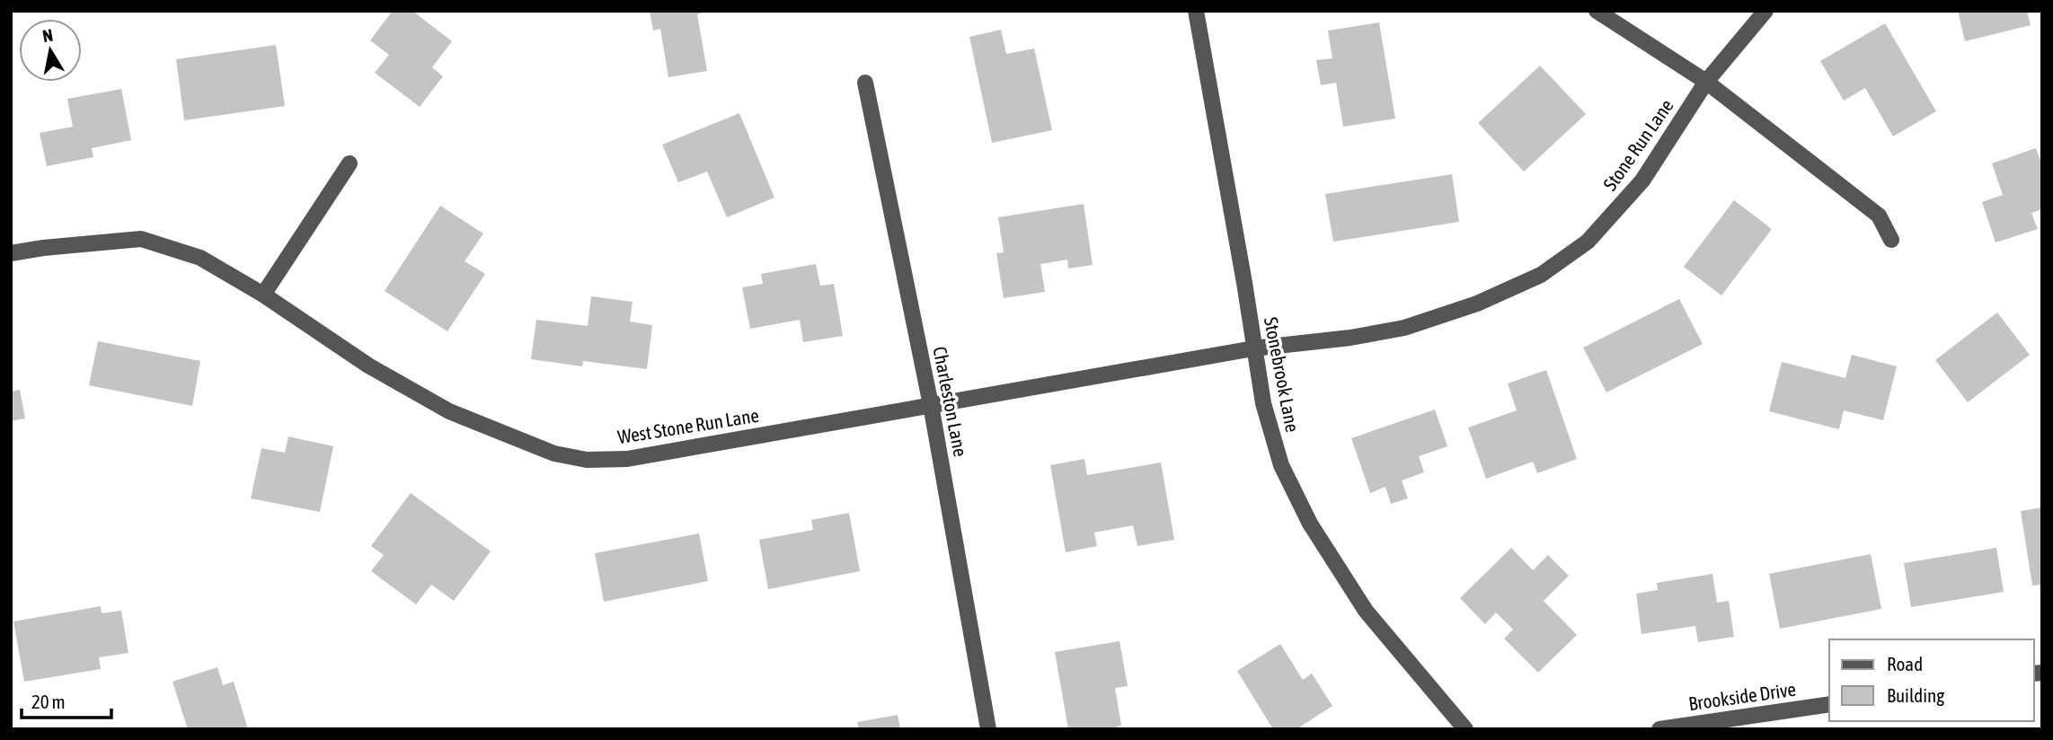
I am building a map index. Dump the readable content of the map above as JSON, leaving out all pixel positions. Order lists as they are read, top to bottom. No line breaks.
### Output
{"streets":{"street":["Stone Run Lane","Stonebrook Lane","Charleston Lane","West Stone Run Lane","Brookside Drive"]},"crossings":[["Stone Run Lane","West Stone Run Lane"],["Stonebrook Lane","West Stone Run Lane"],["Charleston Lane","West Stone Run Lane"]],"legend":["Road","Building"],"scale_bar":"20 m","north":"top"}
